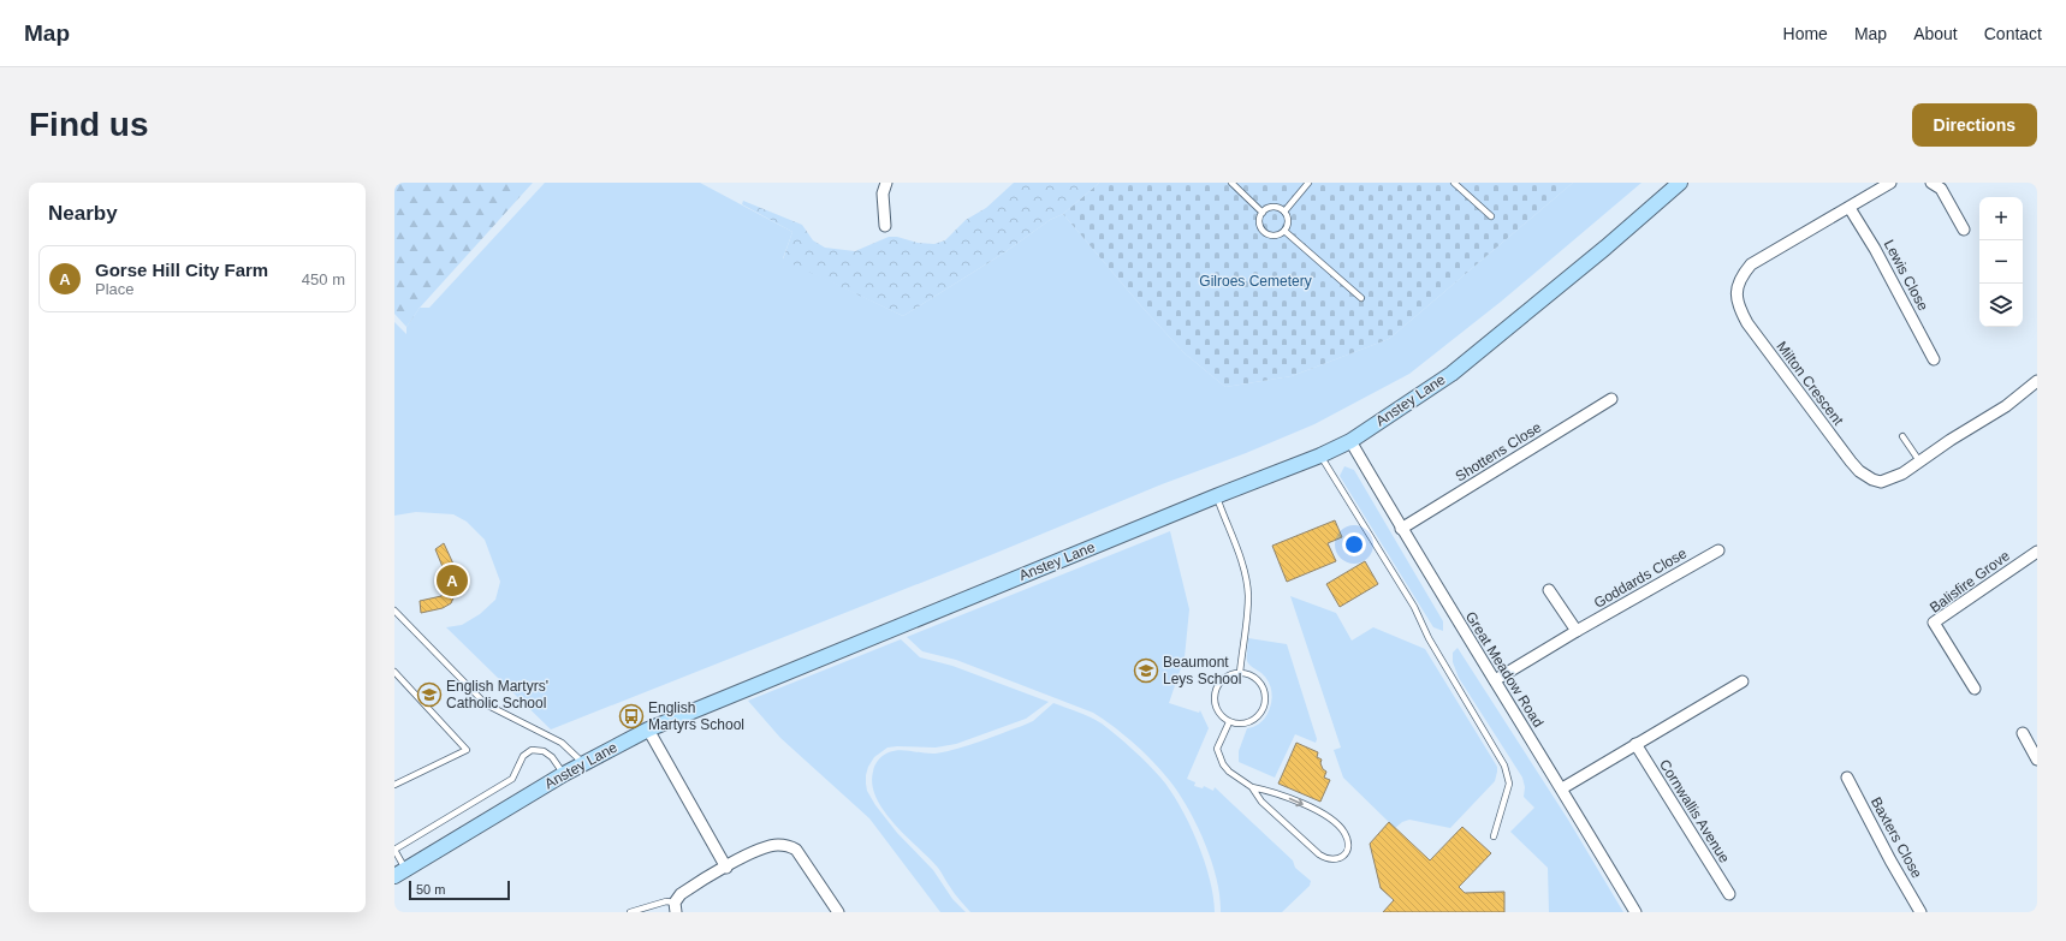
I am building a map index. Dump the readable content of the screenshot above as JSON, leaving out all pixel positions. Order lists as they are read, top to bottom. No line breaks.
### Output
{"streets":{"main road":["Anstey Lane"],"street":["Lewis Close","Milton Crescent","Shottens Close","Goddards Close","Balisfire Grove","Great Meadow Road","Cornwallis Avenue","Baxters Close"]},"crossings":[["Lewis Close","Milton Crescent"],["Anstey Lane","Great Meadow Road"],["Shottens Close","Great Meadow Road"],["Goddards Close","Great Meadow Road"]],"parks":["Gilroes Cemetery"],"places":{"school or university":["Beaumont Leys School","English Martyrs' Catholic School"],"bus stop":["English Martyrs School"]},"scale_bar":"50 m","page":{"header":"Map","nav":["Home","Map","About","Contact"],"buttons":"Directions","title":"Find us","heading":"Nearby","map_buttons":["+","−"],"list":[{"mark":"A","name":"Gorse Hill City Farm","note":"Place","value":"450 m"}],"pins":"A","scale":"50 m"}}
